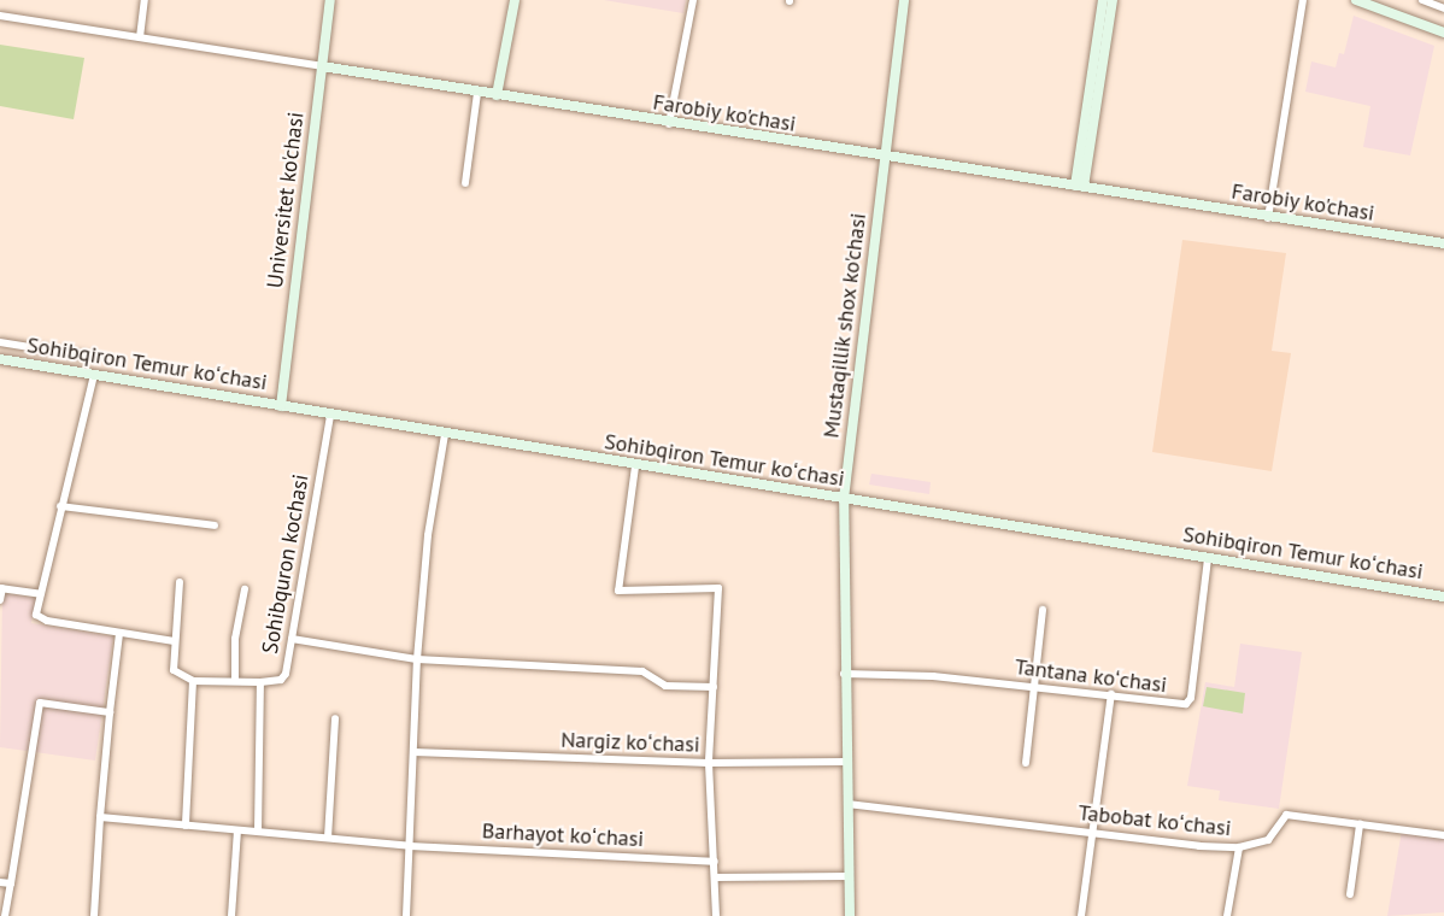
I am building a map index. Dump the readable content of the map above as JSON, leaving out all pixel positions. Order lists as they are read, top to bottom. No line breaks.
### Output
{"streets":{"main road":["Farobiy ko'chasi","Universitet ko'chasi","Mustaqillik shox ko'chasi","Sohibqiron Temur koʻchasi"],"street":["Sohibquron kochasi","Tantana koʻchasi","Nargiz koʻchasi","Tabobat koʻchasi","Barhayot koʻchasi"]},"crossings":[["Farobiy ko'chasi","Universitet ko'chasi"],["Farobiy ko'chasi","Mustaqillik shox ko'chasi"],["Universitet ko'chasi","Sohibqiron Temur koʻchasi"],["Mustaqillik shox ko'chasi","Sohibqiron Temur koʻchasi"],["Mustaqillik shox ko'chasi","Tantana koʻchasi"],["Mustaqillik shox ko'chasi","Nargiz koʻchasi"],["Mustaqillik shox ko'chasi","Tabobat koʻchasi"],["Sohibqiron Temur koʻchasi","Sohibquron kochasi"],["Sohibqiron Temur koʻchasi","Tantana koʻchasi"],["Sohibquron kochasi","Barhayot koʻchasi"]]}
